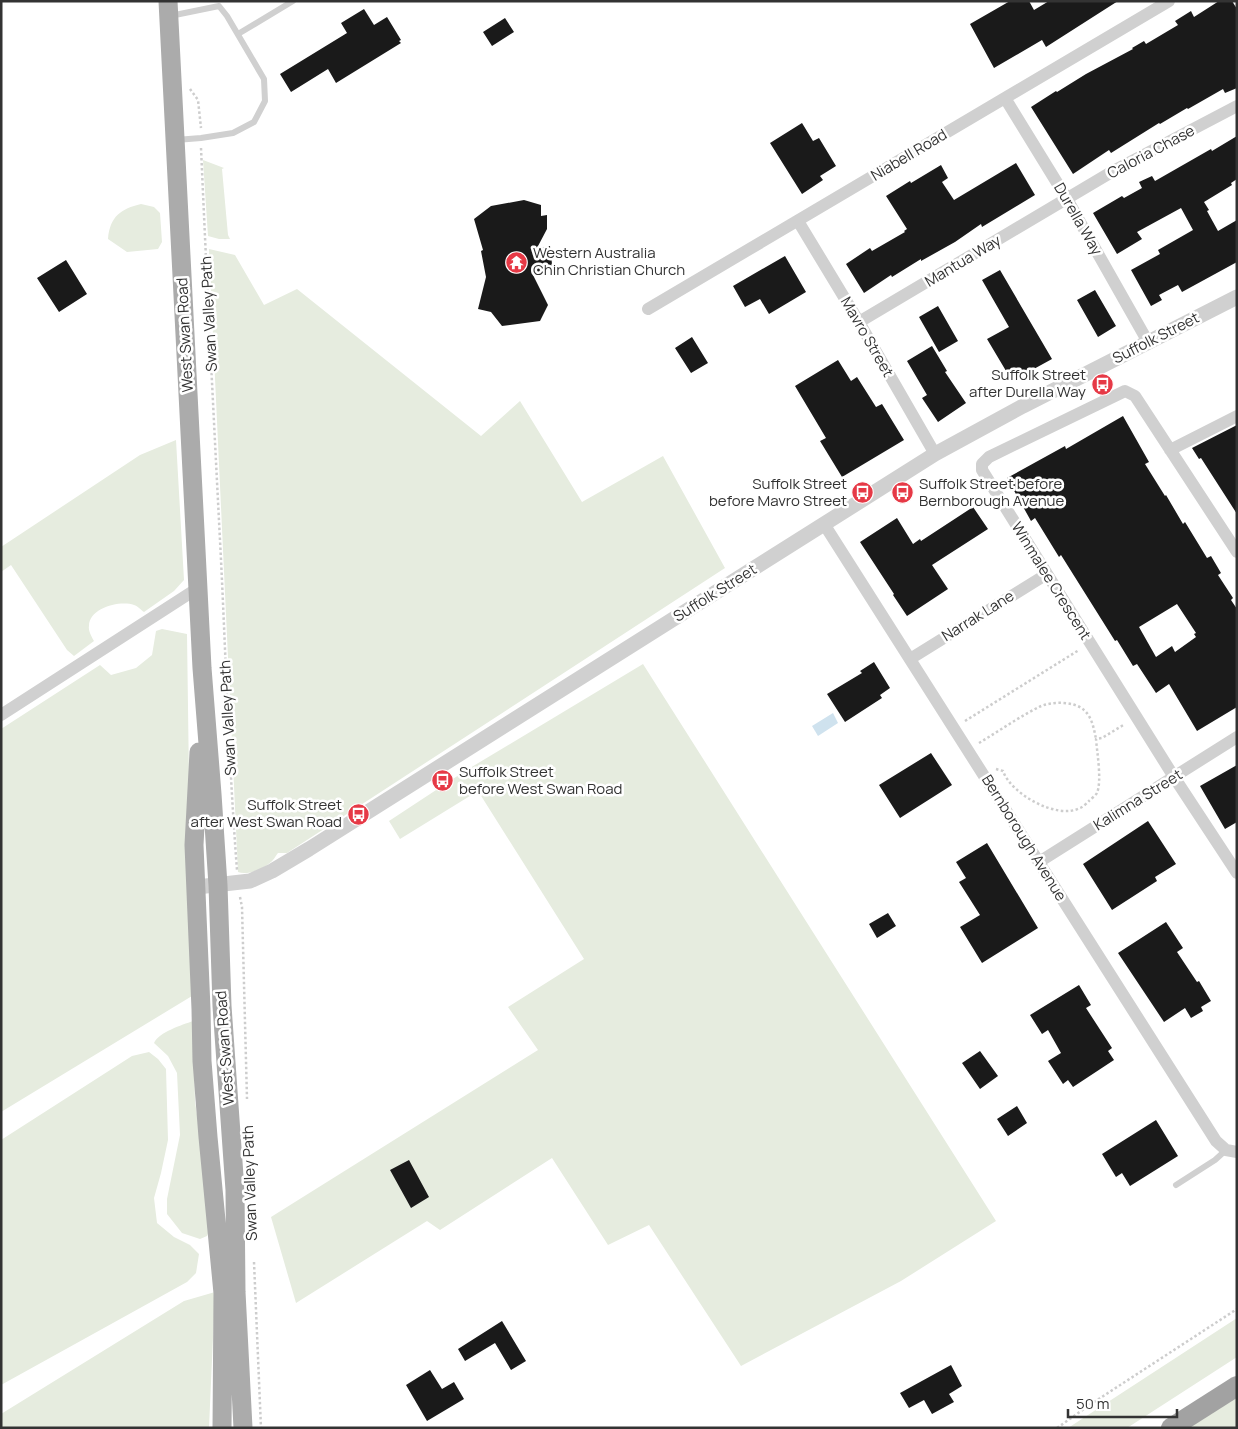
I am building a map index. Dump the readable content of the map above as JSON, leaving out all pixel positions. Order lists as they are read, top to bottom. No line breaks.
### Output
{"streets":{"main road":["West Swan Road"],"street":["Caloria Chase","Niabell Road","Durella Way","Mantua Way","Mavro Street","Suffolk Street","Winmalee Crescent","Narrak Lane","Kalimna Street","Bernborough Avenue"],"path":["Swan Valley Path"]},"crossings":[["Caloria Chase","Durella Way"],["Caloria Chase","Mantua Way"],["Niabell Road","Durella Way"],["Niabell Road","Mavro Street"],["Durella Way","Mantua Way"],["Durella Way","Suffolk Street"],["Mantua Way","Mavro Street"],["Swan Valley Path","Suffolk Street"],["West Swan Road","Suffolk Street"],["Mavro Street","Suffolk Street"],["Suffolk Street","Bernborough Avenue"],["Winmalee Crescent","Narrak Lane"],["Winmalee Crescent","Kalimna Street"],["Narrak Lane","Bernborough Avenue"],["Kalimna Street","Bernborough Avenue"]],"places":{"temple":["Western Australia Chin Christian Church"],"bus stop":["Suffolk Street after Durella Way","Suffolk Street before Mavro Street","Suffolk Street before Bernborough Avenue","Suffolk Street before West Swan Road","Suffolk Street after West Swan Road"]},"scale_bar":"50 m"}
